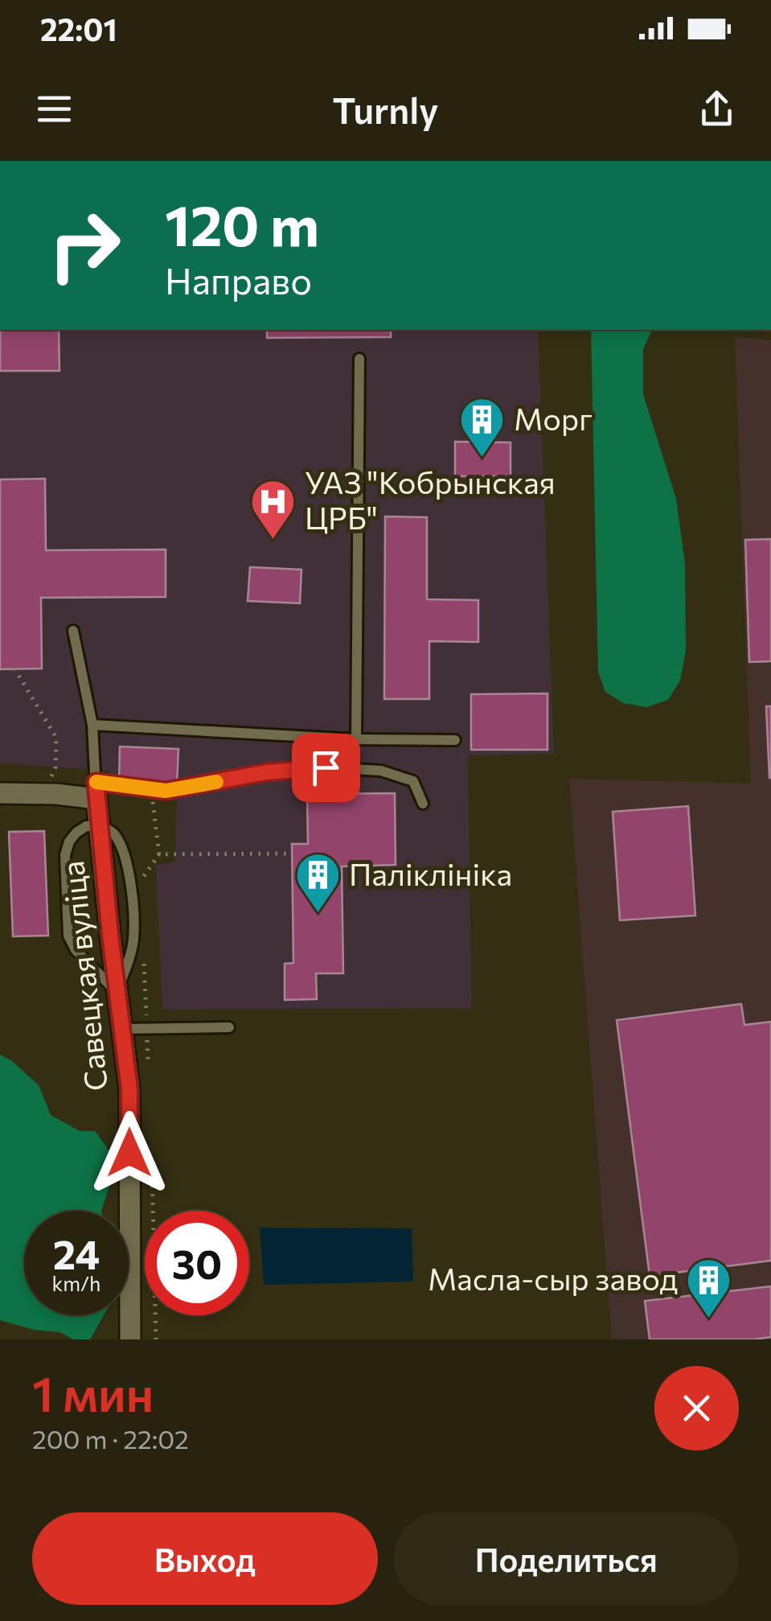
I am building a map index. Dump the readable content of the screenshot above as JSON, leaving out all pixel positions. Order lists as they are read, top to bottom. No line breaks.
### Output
{"streets":{"street":["Савецкая вуліца"]},"places":{"building":["Морг","Паліклініка","Масла-сыр завод"],"hospital":["УАЗ \"Кобрынская ЦРБ\""]},"page":{"status":"22:01","header":"Turnly","turn":["120 m","Направо"],"speed":"24 km/h","limit":"30","heading":["1 мин","200 m · 22:02"],"buttons":["Выход","Поделиться"]}}
